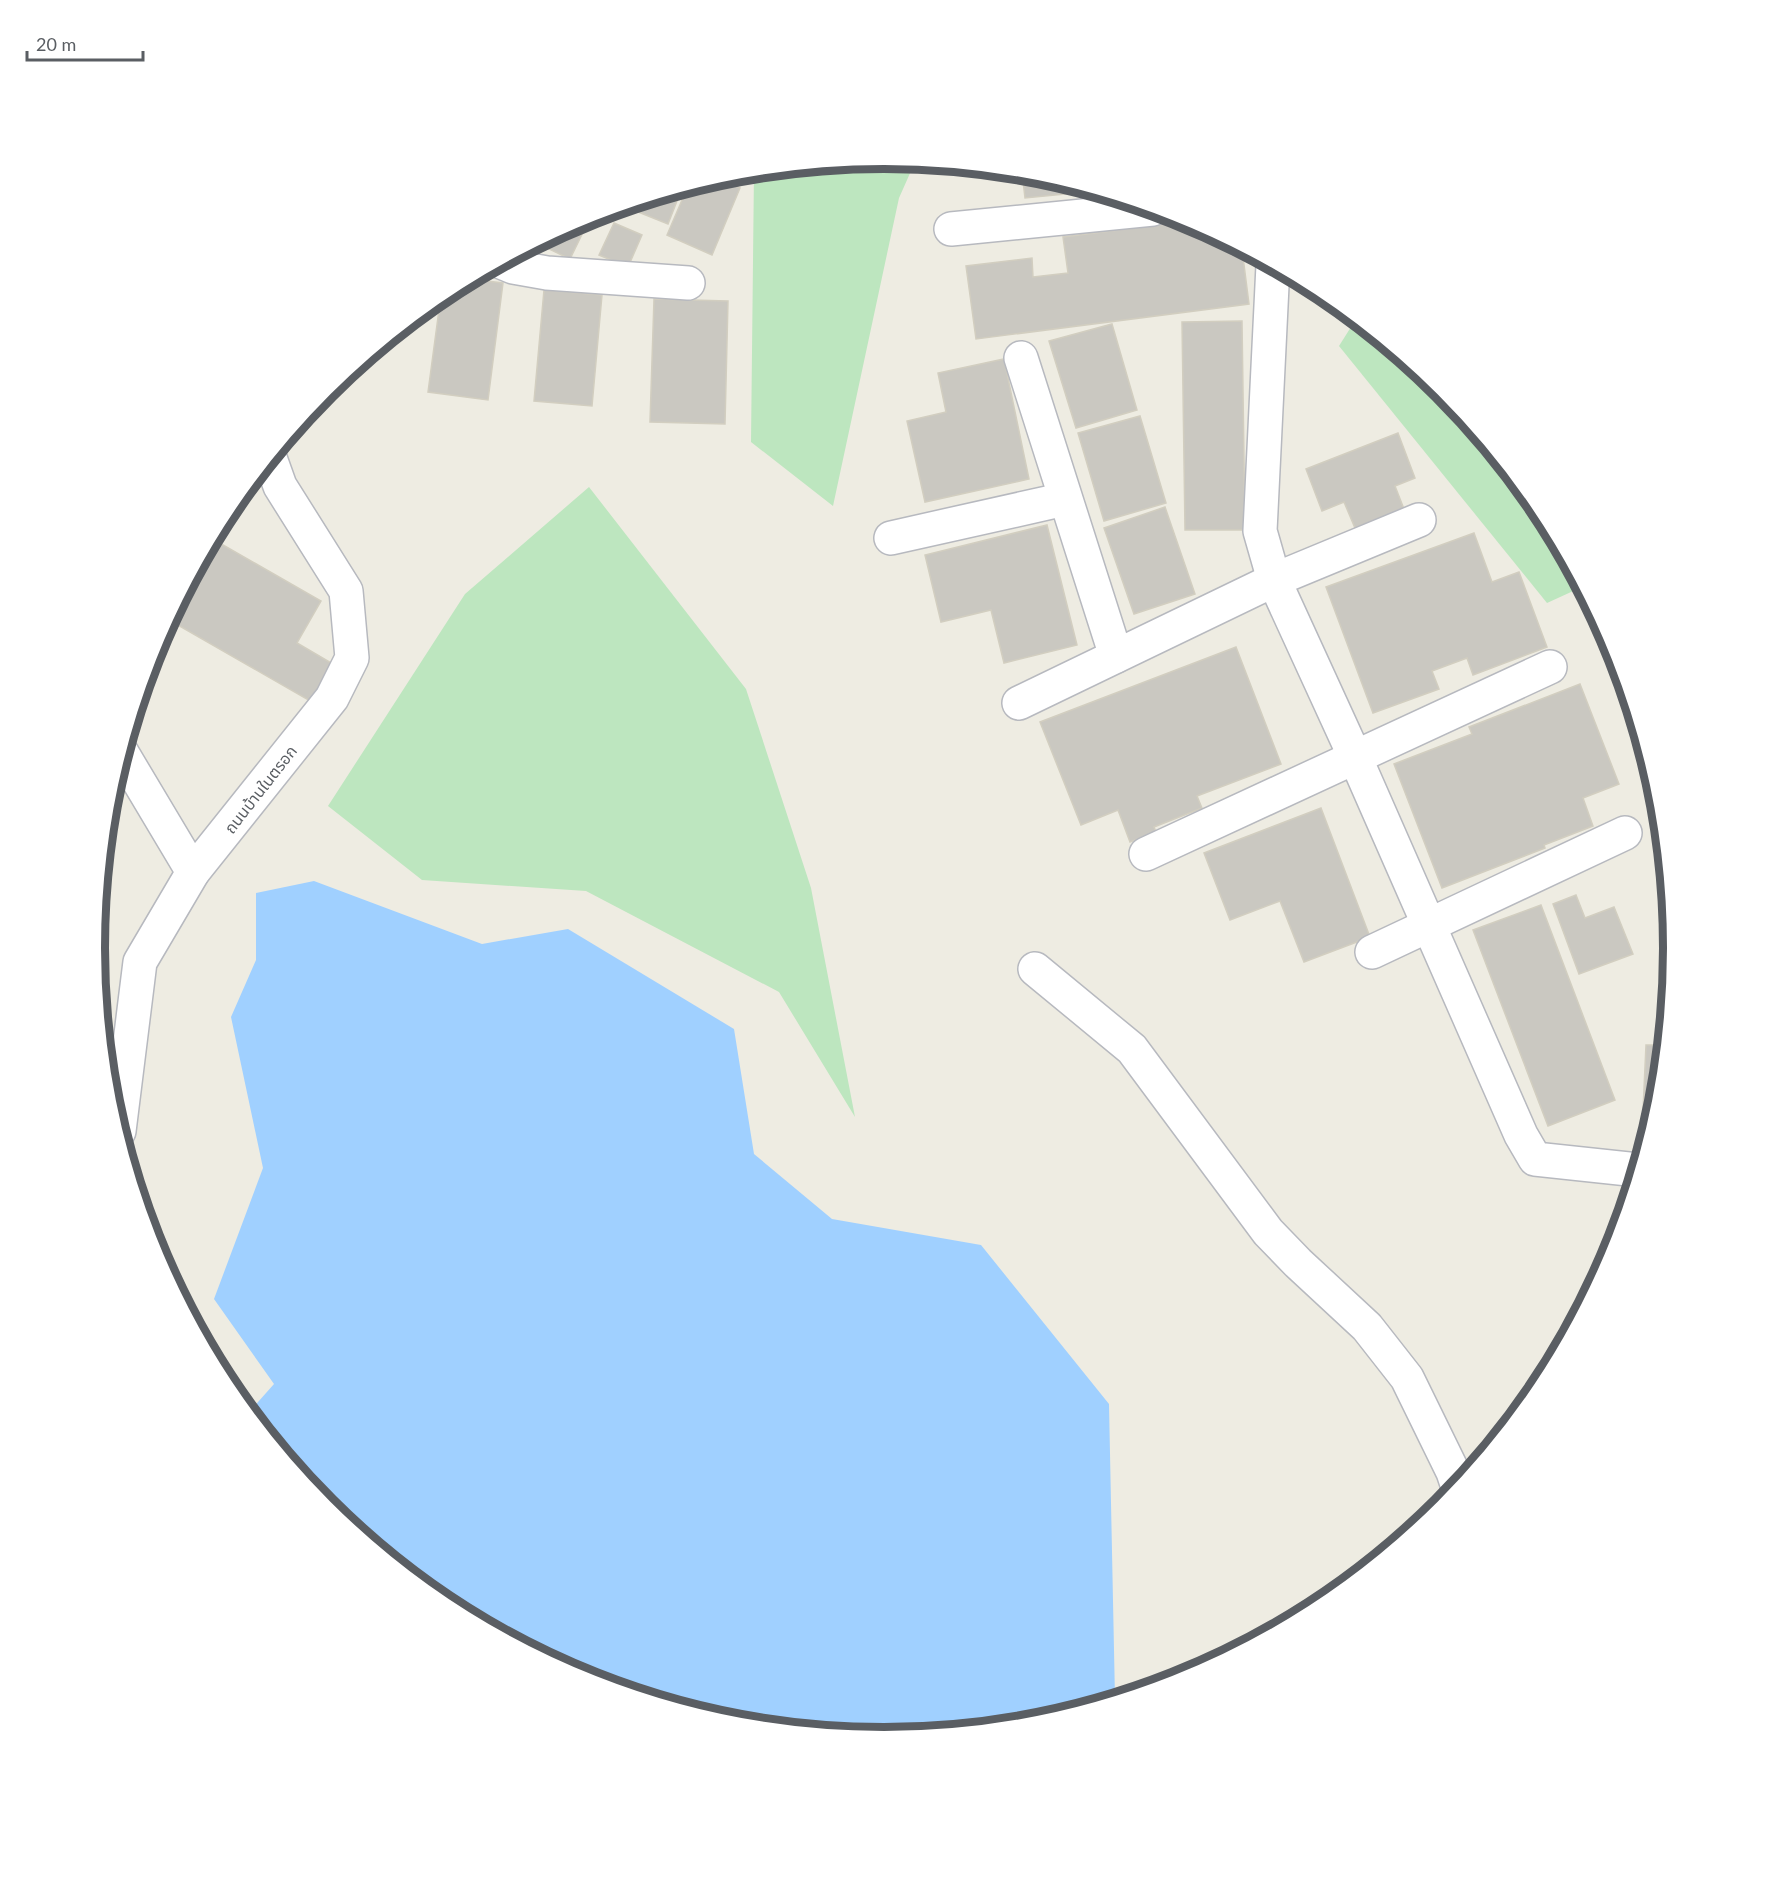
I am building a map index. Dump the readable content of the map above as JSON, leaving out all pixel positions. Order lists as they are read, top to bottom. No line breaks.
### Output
{"streets":{"street":["ถนนบ้านในตรอก"]},"scale_bar":"20 m"}
